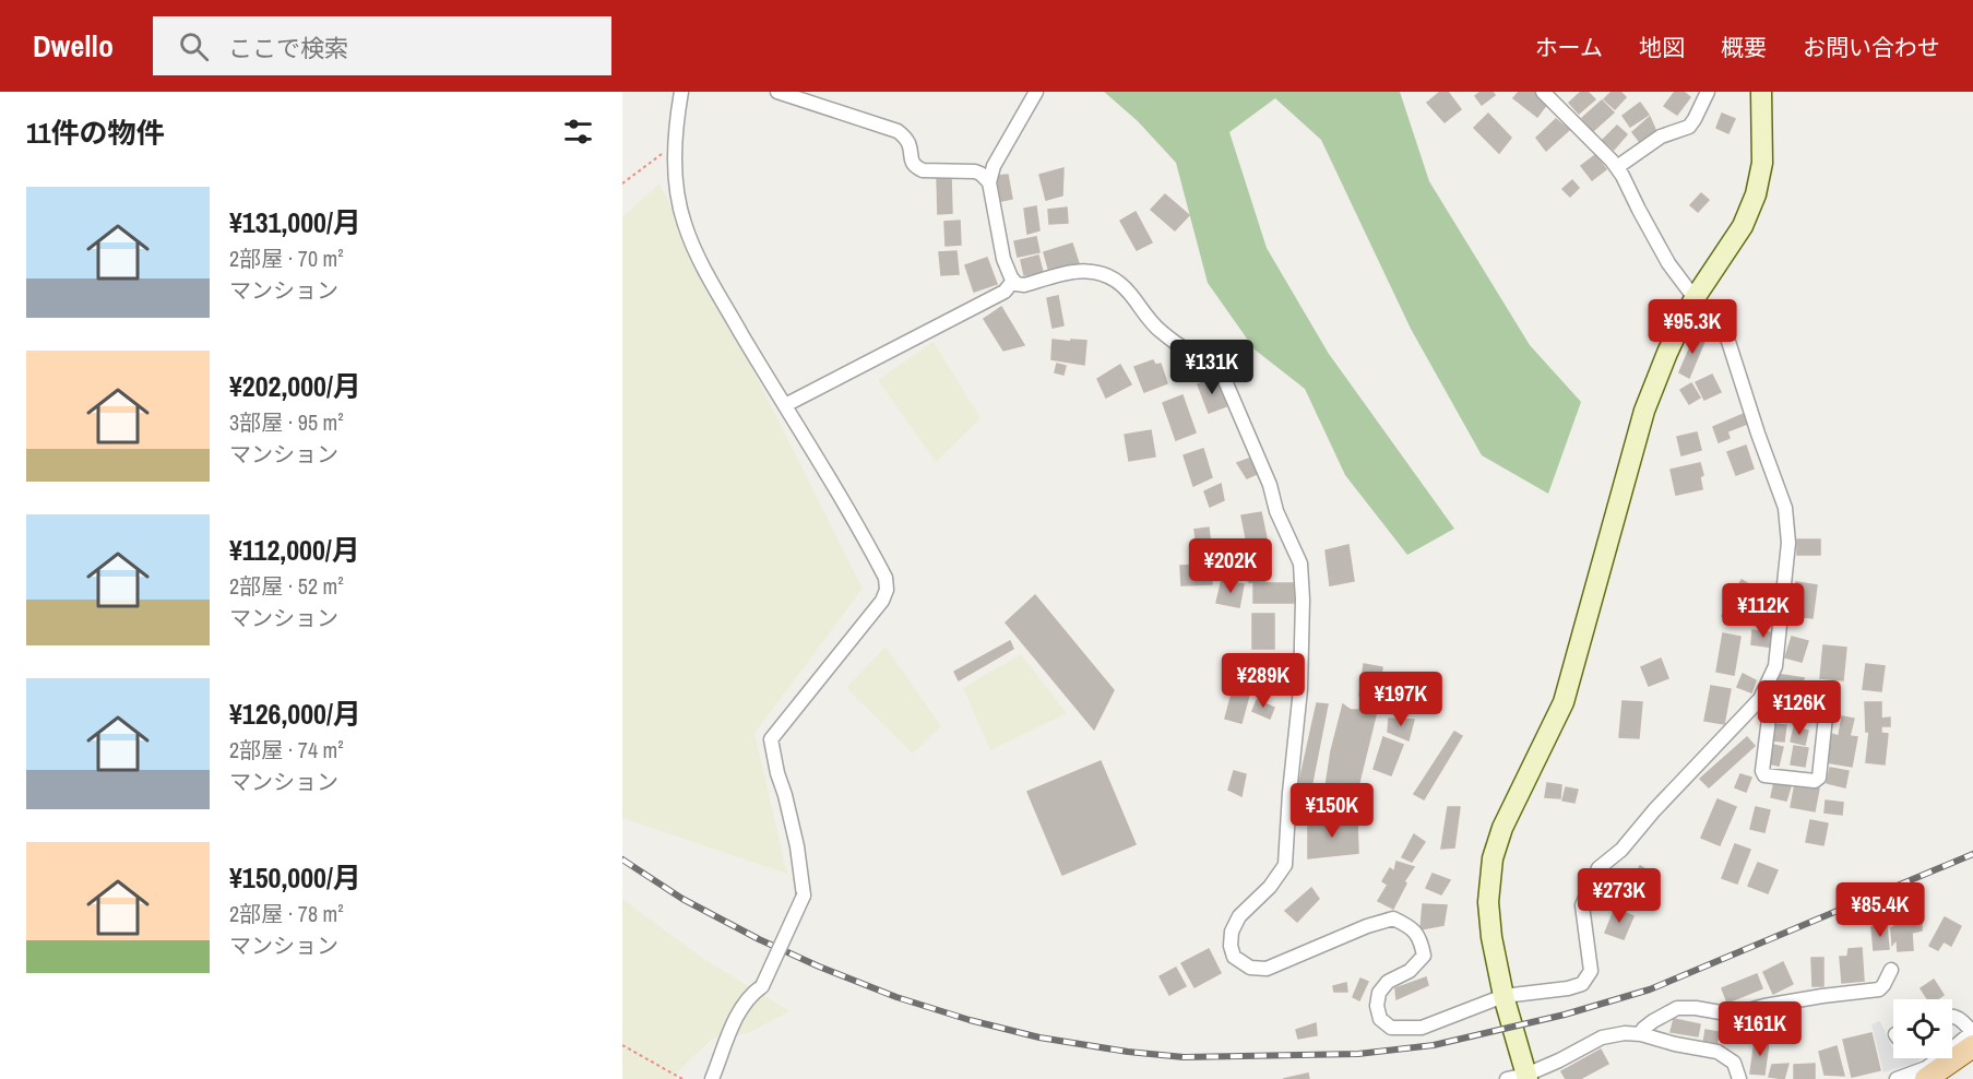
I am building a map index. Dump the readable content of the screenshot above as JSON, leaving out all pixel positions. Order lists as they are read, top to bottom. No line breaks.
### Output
{"page":{"header":"Dwello","search":"ここで検索","nav":["ホーム","地図","概要","お問い合わせ"],"heading":"11件の物件","list":[{"name":"¥131,000/月","note":"2部屋 · 70 m² · マンション"},{"name":"¥202,000/月","note":"3部屋 · 95 m² · マンション"},{"name":"¥112,000/月","note":"2部屋 · 52 m² · マンション"},{"name":"¥126,000/月","note":"2部屋 · 74 m² · マンション"},{"name":"¥150,000/月","note":"2部屋 · 78 m² · マンション"}],"price":["¥95.3K","¥131K","¥202K","¥112K","¥289K","¥197K","¥126K","¥150K","¥273K","¥85.4K","¥161K"]}}
